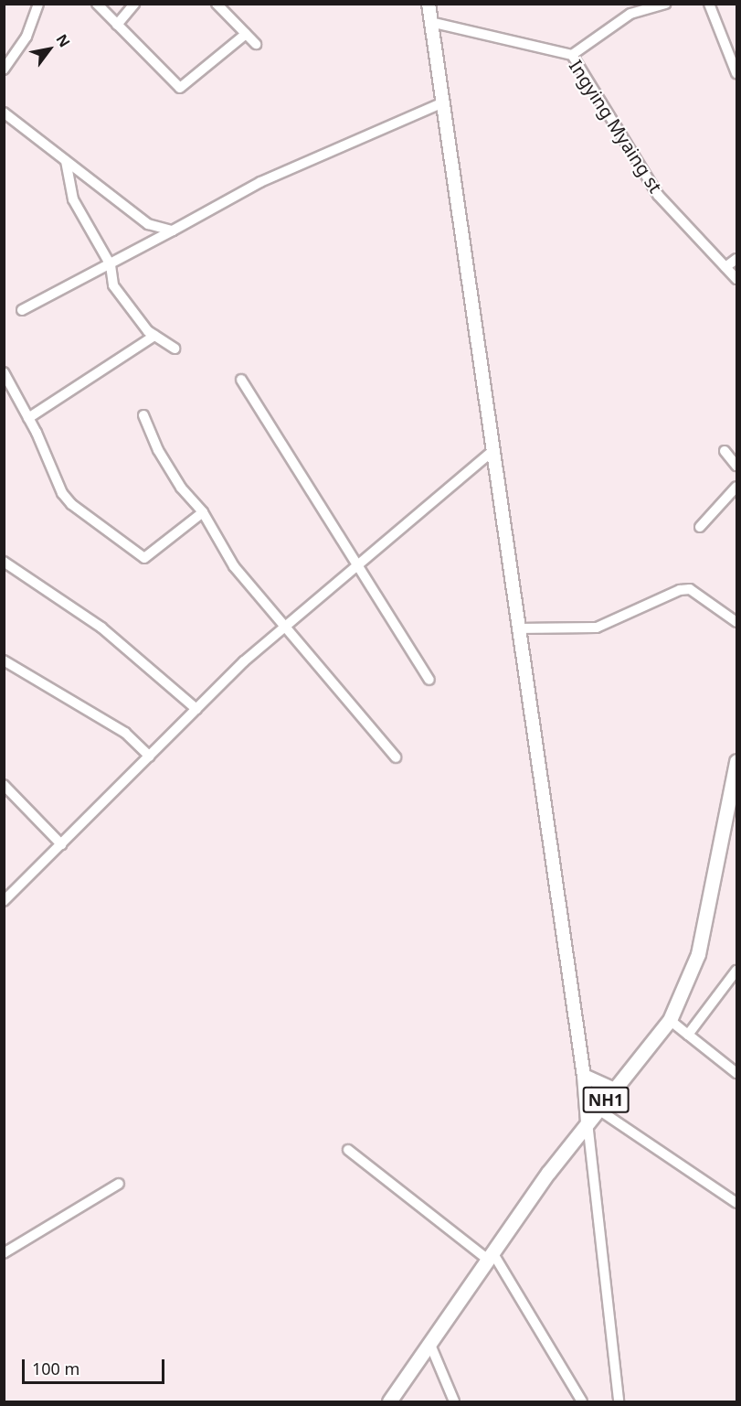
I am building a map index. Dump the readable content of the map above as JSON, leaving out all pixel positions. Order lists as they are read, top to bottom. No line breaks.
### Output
{"streets":{"highway":["NH1"],"street":["Ingying Myaing st"]},"scale_bar":"100 m","north":"top right"}
